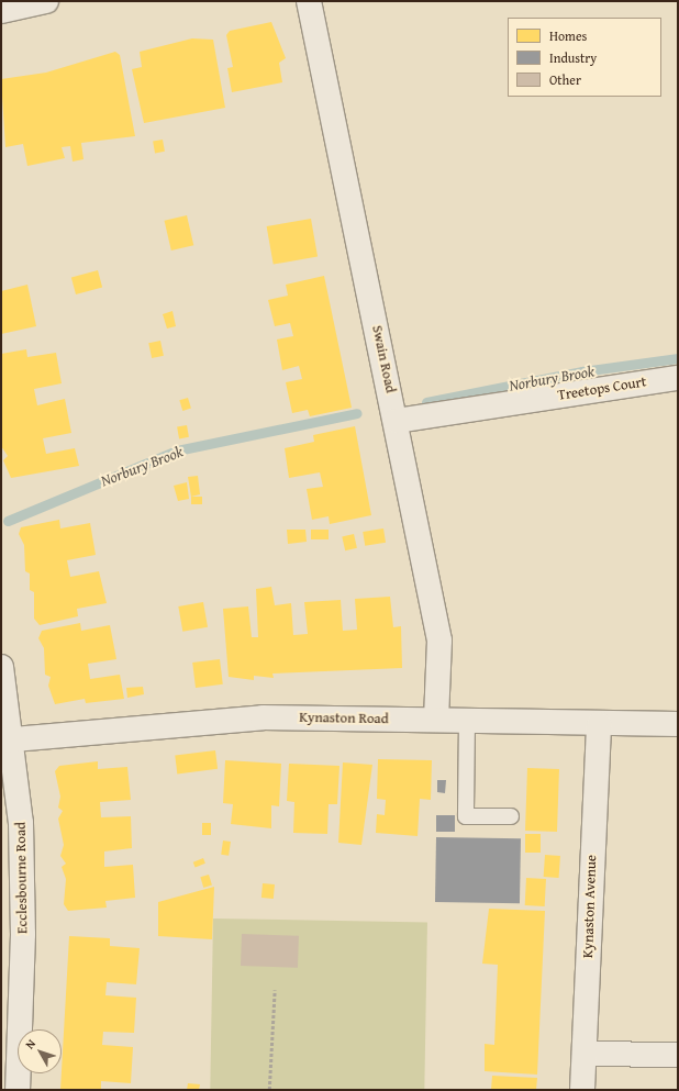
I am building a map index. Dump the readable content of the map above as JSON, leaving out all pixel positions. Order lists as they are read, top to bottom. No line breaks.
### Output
{"streets":{"street":["Swain Road","Treetops Court","Kynaston Road","Ecclesbourne Road","Kynaston Avenue"]},"crossings":[["Swain Road","Treetops Court"],["Swain Road","Kynaston Road"],["Kynaston Road","Ecclesbourne Road"],["Kynaston Road","Kynaston Avenue"]],"water":["Norbury Brook"],"legend":["Homes","Industry","Other"],"north":"top left"}
